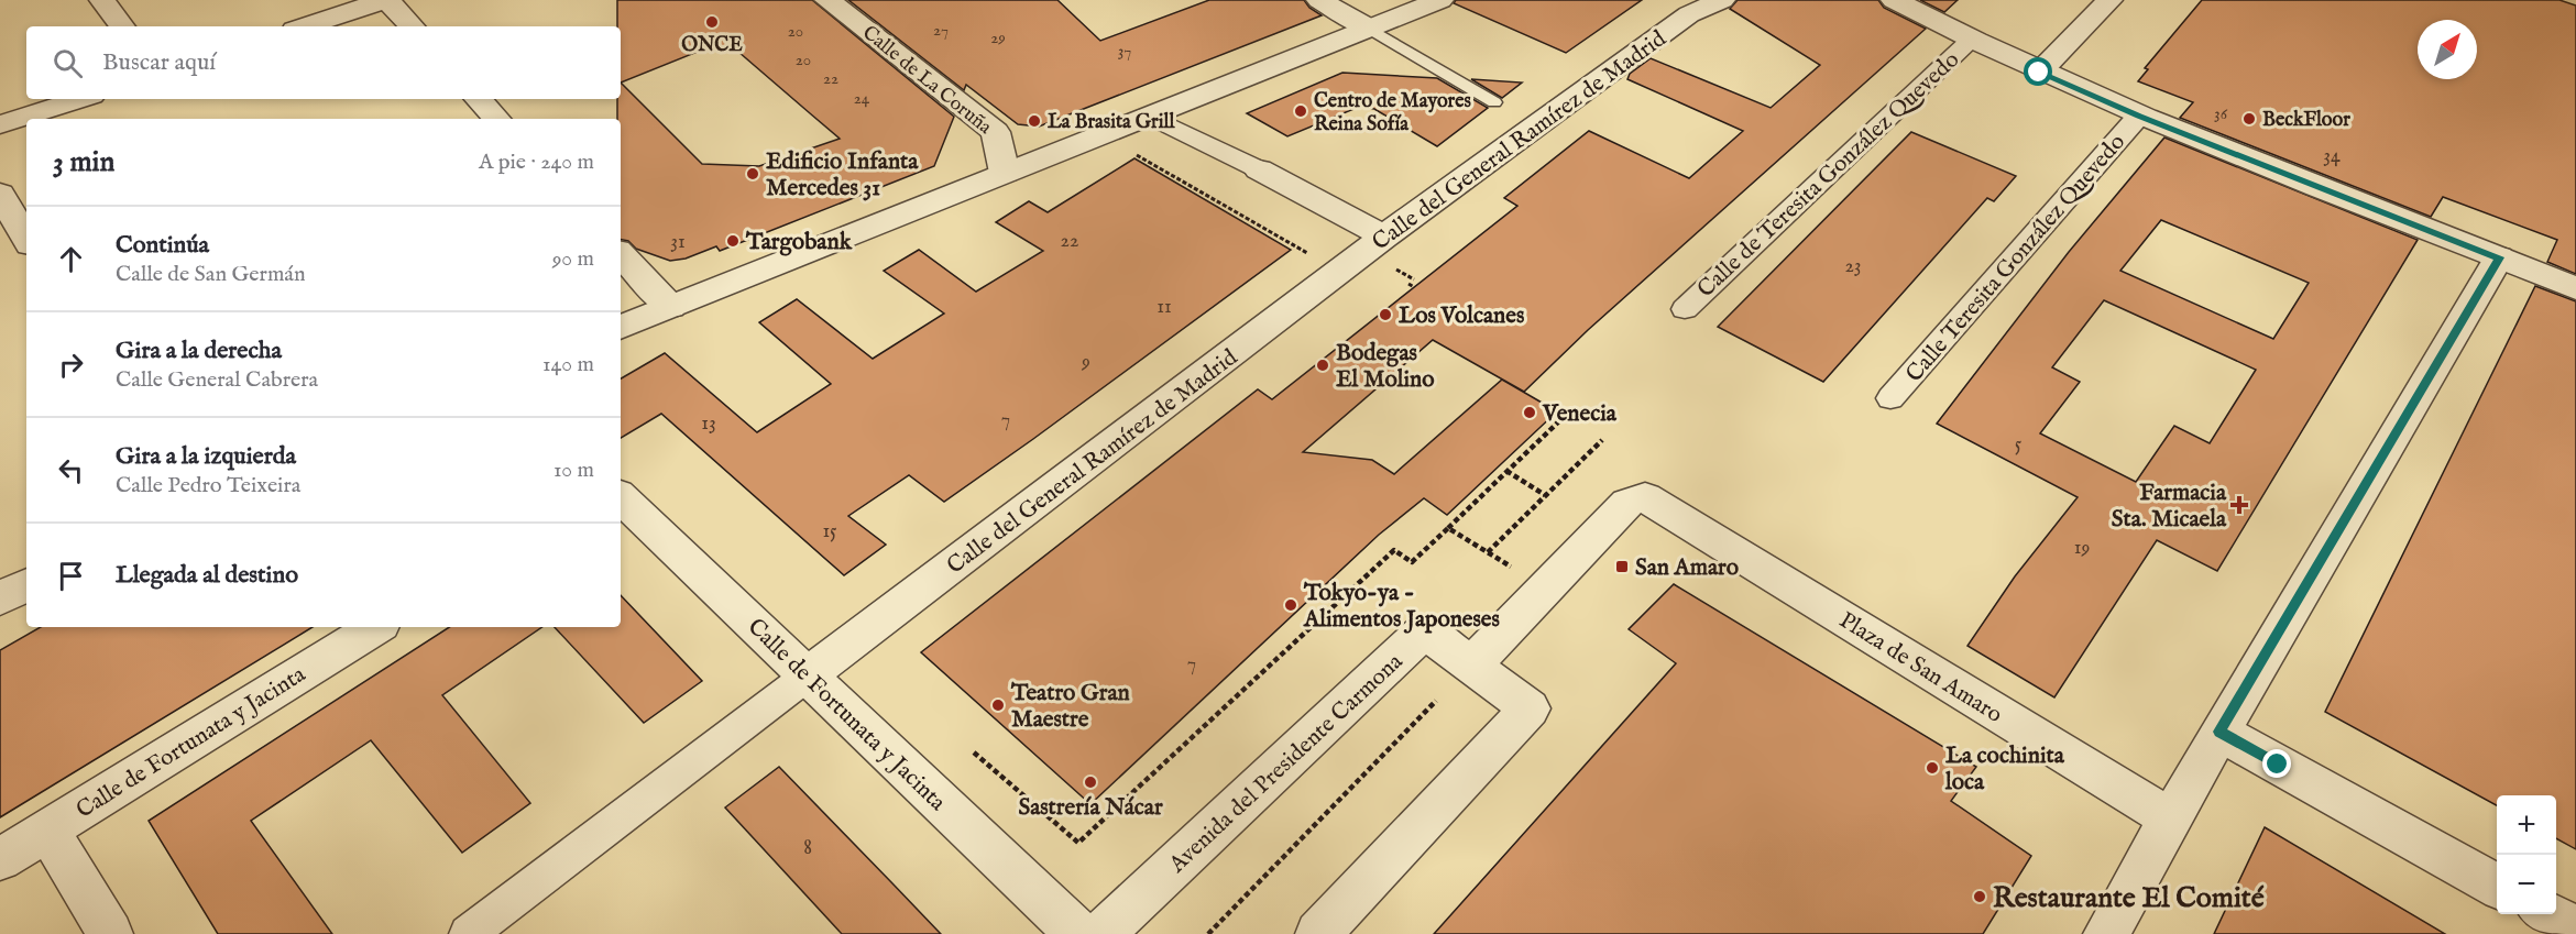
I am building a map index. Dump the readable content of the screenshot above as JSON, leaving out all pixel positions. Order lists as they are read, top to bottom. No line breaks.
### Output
{"streets":{"street":["Calle de La Coruña","Calle del General Ramírez de Madrid","Calle de Teresita González Quevedo","Calle Teresita González Quevedo","Plaza de San Amaro","Calle de Fortunata y Jacinta","Avenida del Presidente Carmona"]},"crossings":[["Calle del General Ramírez de Madrid","Calle de Fortunata y Jacinta"],["Plaza de San Amaro","Avenida del Presidente Carmona"]],"places":{"other":["ONCE","Centro de Mayores Reina Sofía","BeckFloor","La Brasita Grill","Edificio Infanta Mercedes 31","Targobank","Los Volcanes","Bodegas El Molino","Venecia","Tokyo-ya - Alimentos Japoneses","Teatro Gran Maestre","La cochinita loca","Sastrería Nácar","Restaurante El Comité"],"health":["Farmacia Sta. Micaela"],"transit":["San Amaro"]},"house_numbers":["27","20","29","37","20","22","24","36","34","22","31","23","11","9","7","13","5","15","19","7","8"],"north":"top right","page":{"search":"Buscar aquí","heading":["3 min","A pie · 240 m"],"list":[["Continúa","Calle de San Germán","90 m"],["Gira a la derecha","Calle General Cabrera","140 m"],["Gira a la izquierda","Calle Pedro Teixeira","10 m"],"Llegada al destino"],"map_buttons":["+","−"]}}
